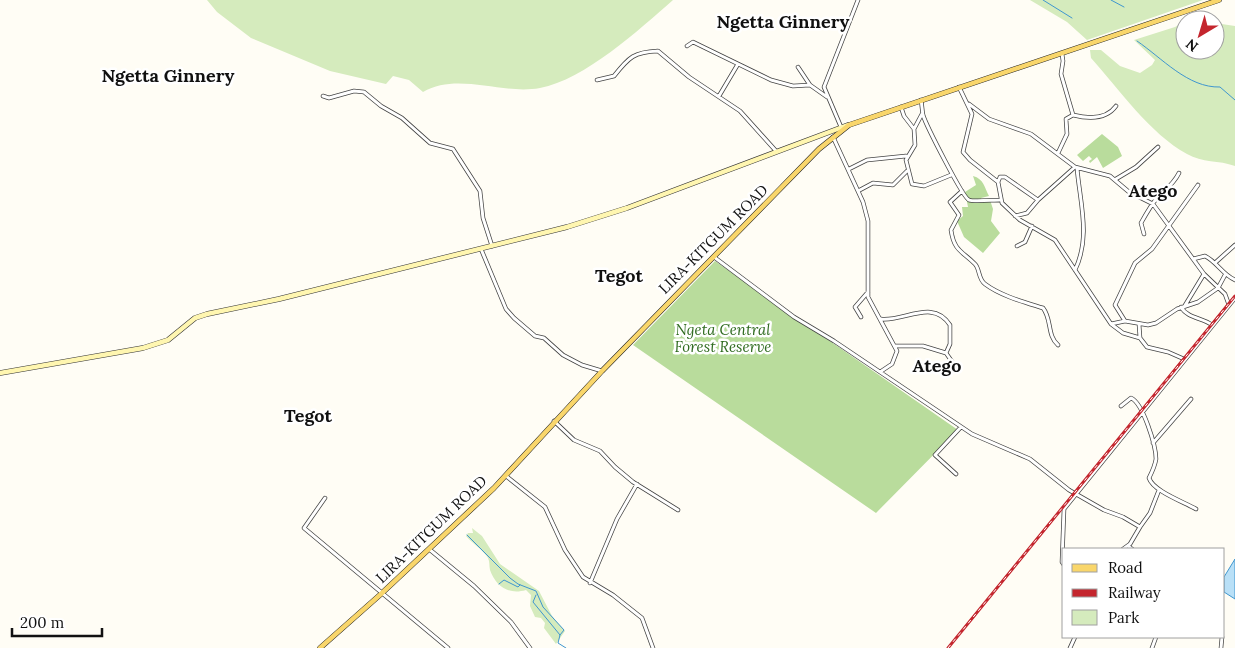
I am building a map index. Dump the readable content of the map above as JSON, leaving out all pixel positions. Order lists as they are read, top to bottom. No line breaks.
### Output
{"streets":{"main road":["LIRA-KITGUM ROAD"]},"districts":["Ngetta Ginnery","Ngetta Ginnery","Atego","Tegot","Atego","Tegot"],"parks":["Ngeta Central Forest Reserve"],"legend":["Road","Railway","Park"],"scale_bar":"200 m","north":"bottom left"}
